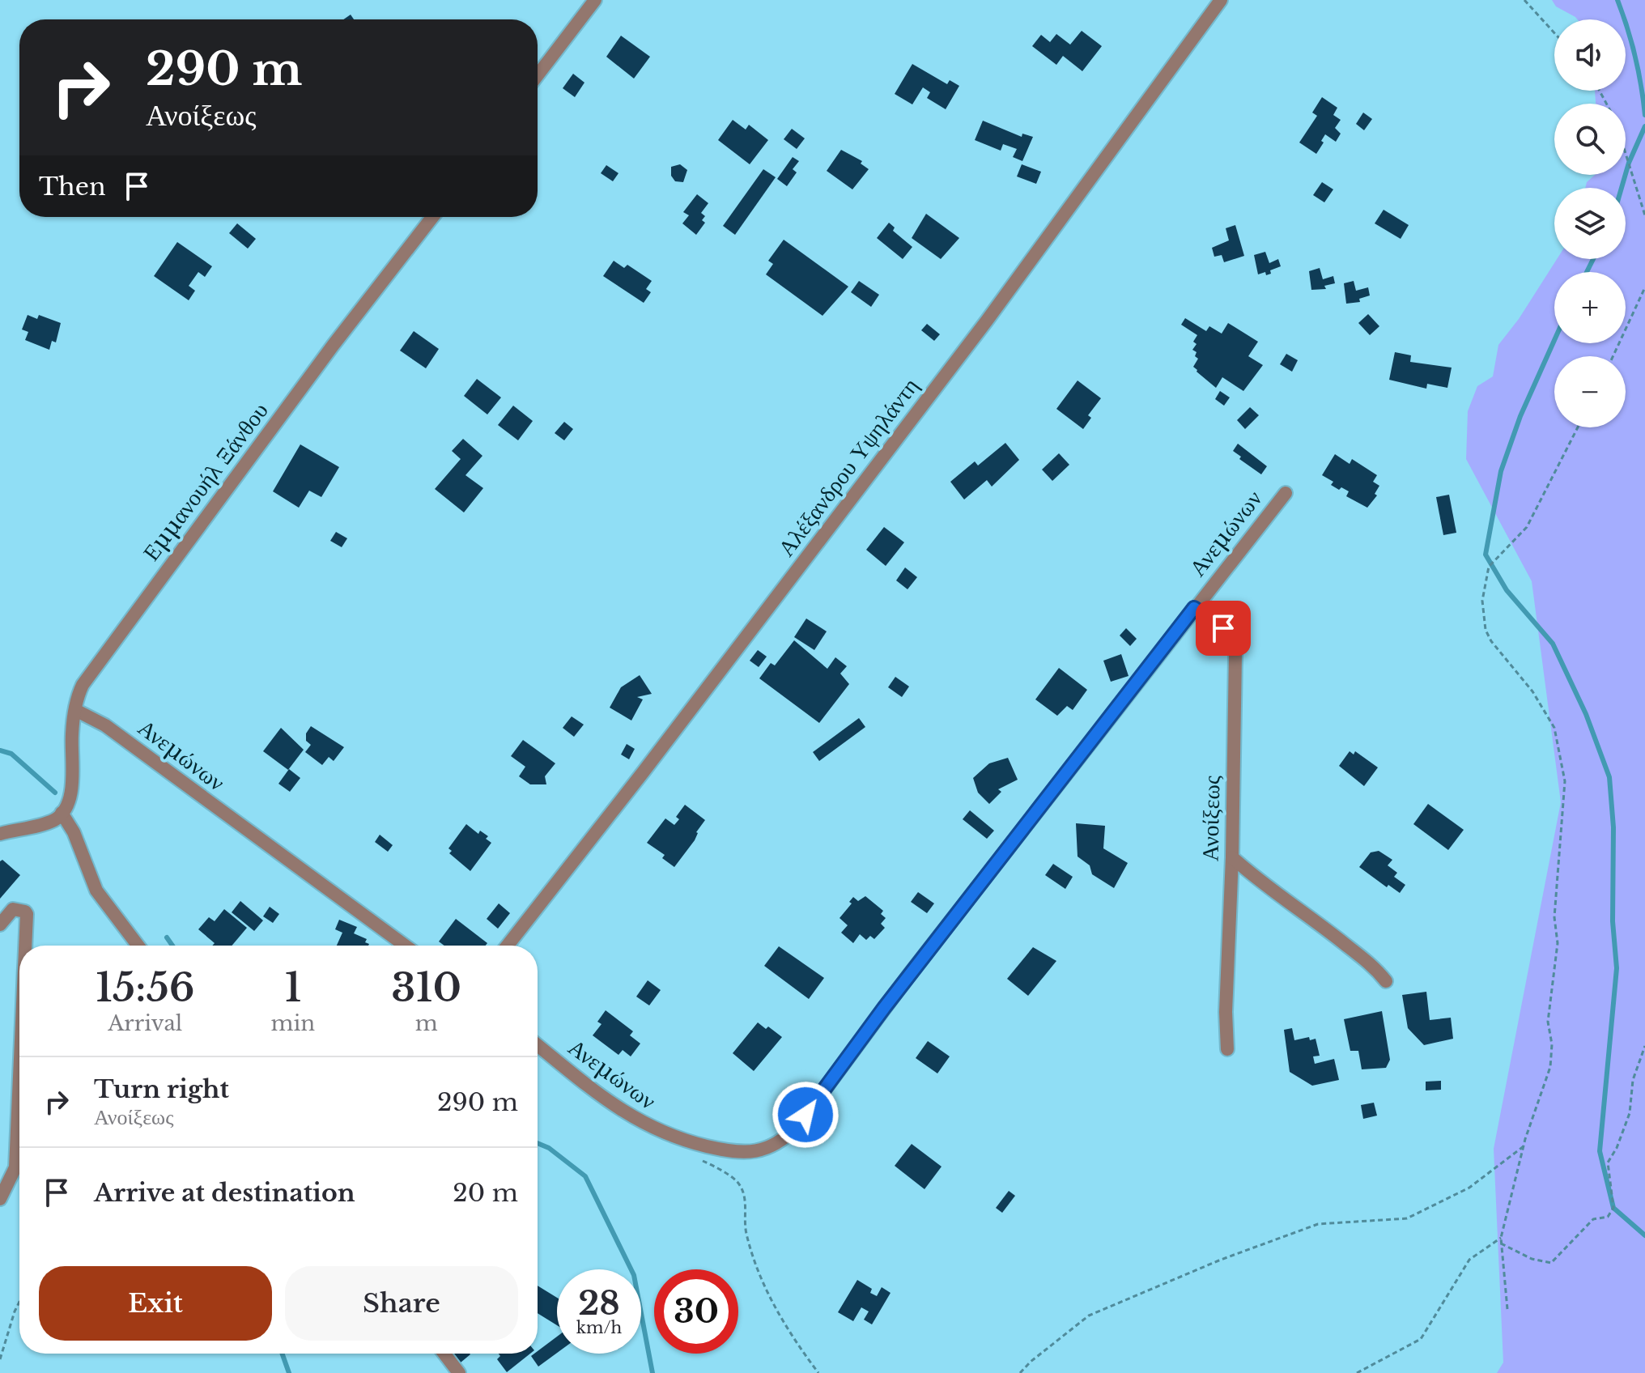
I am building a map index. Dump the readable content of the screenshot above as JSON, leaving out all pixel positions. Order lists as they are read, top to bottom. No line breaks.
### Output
{"streets":{"street":["Αλέξανδρου Υψηλάντη","Εμμανουήλ Ξάνθου","Ανεμώνων","Ανοίξεως"]},"crossings":[["Εμμανουήλ Ξάνθου","Ανεμώνων"],["Ανεμώνων","Ανοίξεως"]],"page":{"map_buttons":["+","−"],"turn":["290 m","Ανοίξεως"],"then":"Then","eta":["15:56","Arrival","1","min","310","m"],"list":[{"name":"Turn right","note":"Ανοίξεως","value":"290 m"},{"name":"Arrive at destination","value":"20 m"}],"buttons":["Exit","Share"],"speed":"28 km/h","limit":"30"}}
